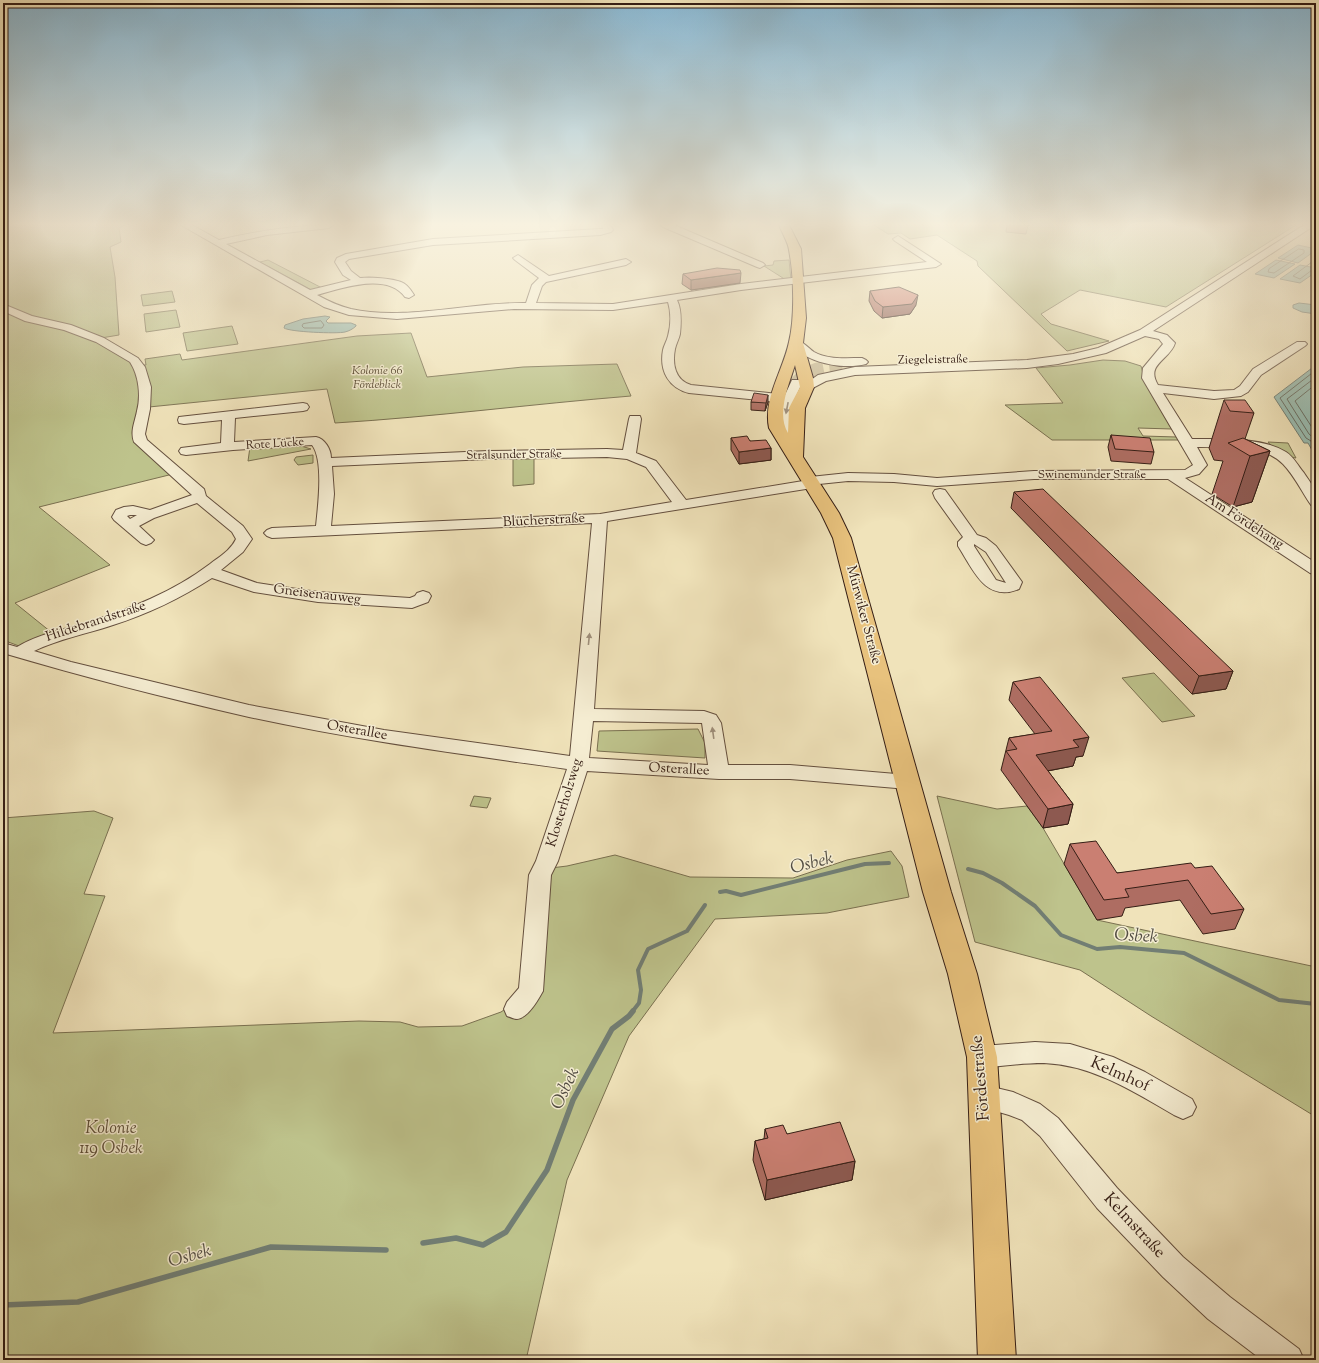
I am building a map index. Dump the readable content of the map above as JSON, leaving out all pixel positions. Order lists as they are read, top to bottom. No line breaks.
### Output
{"streets":{"main road":["Mürwiker Straße","Fördestraße"],"street":["Ziegeleistraße","Rote Lücke","Stralsunder Straße","Swinemünder Straße","Blücherstraße","Am Fördehang","Gneisenauweg","Hildebrandstraße","Osterallee","Klosterholzweg","Kelmhof","Kelmstraße"]},"crossings":[["Ziegeleistraße","Swinemünder Straße"],["Ziegeleistraße","Mürwiker Straße"],["Rote Lücke","Stralsunder Straße"],["Stralsunder Straße","Blücherstraße"],["Swinemünder Straße","Blücherstraße"],["Swinemünder Straße","Am Fördehang"],["Swinemünder Straße","Mürwiker Straße"],["Blücherstraße","Mürwiker Straße"],["Blücherstraße","Klosterholzweg"],["Gneisenauweg","Hildebrandstraße"],["Mürwiker Straße","Osterallee"],["Mürwiker Straße","Fördestraße"],["Hildebrandstraße","Osterallee"],["Osterallee","Klosterholzweg"],["Osterallee","Fördestraße"],["Kelmhof","Fördestraße"],["Fördestraße","Kelmstraße"]],"one_way":["Klosterholzweg"],"water":["Osbek"],"parks":["Kolonie 66 Fördeblick","Kolonie 119 Osbek"]}
